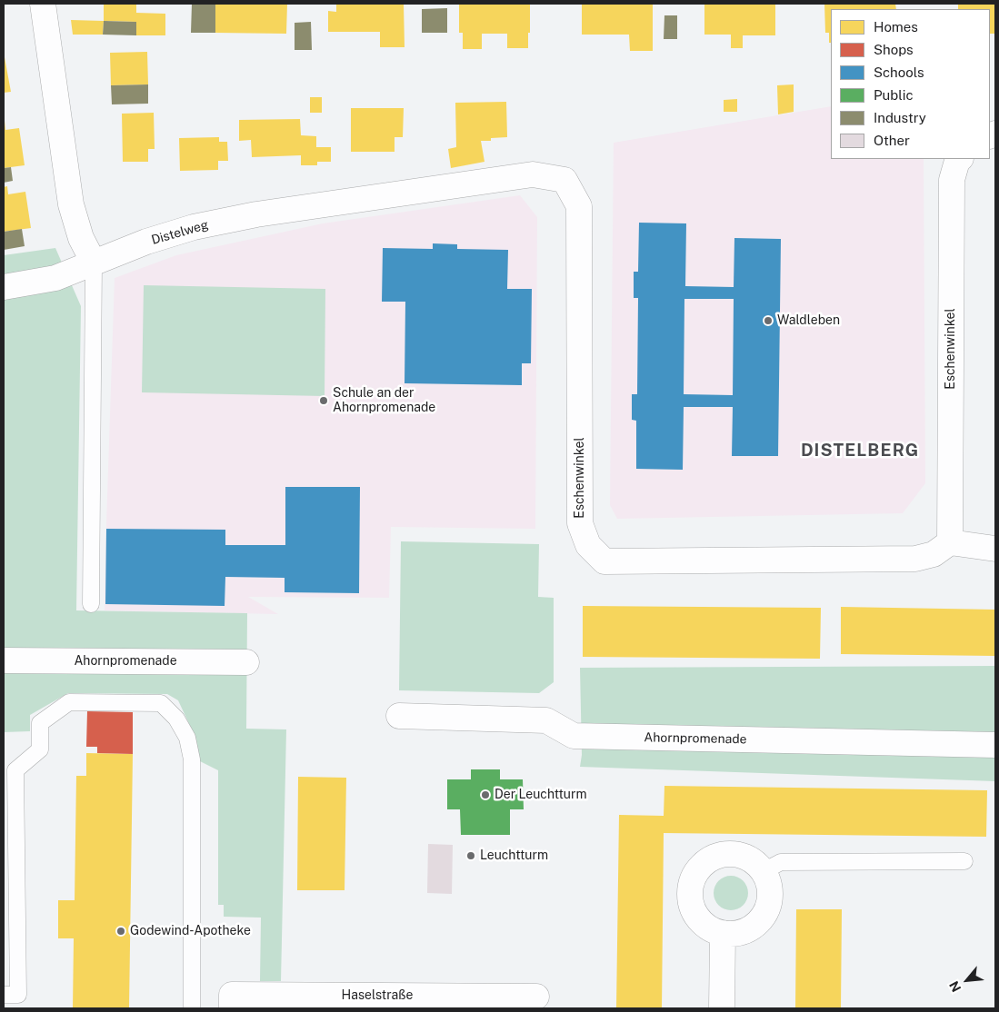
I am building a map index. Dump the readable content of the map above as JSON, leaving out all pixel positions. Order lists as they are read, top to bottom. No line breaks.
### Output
{"streets":{"street":["Distelweg","Eschenwinkel","Ahornpromenade","Haselstraße"]},"crossings":[["Distelweg","Eschenwinkel"]],"districts":["DISTELBERG"],"places":["Waldleben","Schule an der Ahornpromenade","Der Leuchtturm","Leuchtturm","Godewind-Apotheke"],"legend":["Homes","Shops","Schools","Public","Industry","Other"],"north":"bottom left"}
